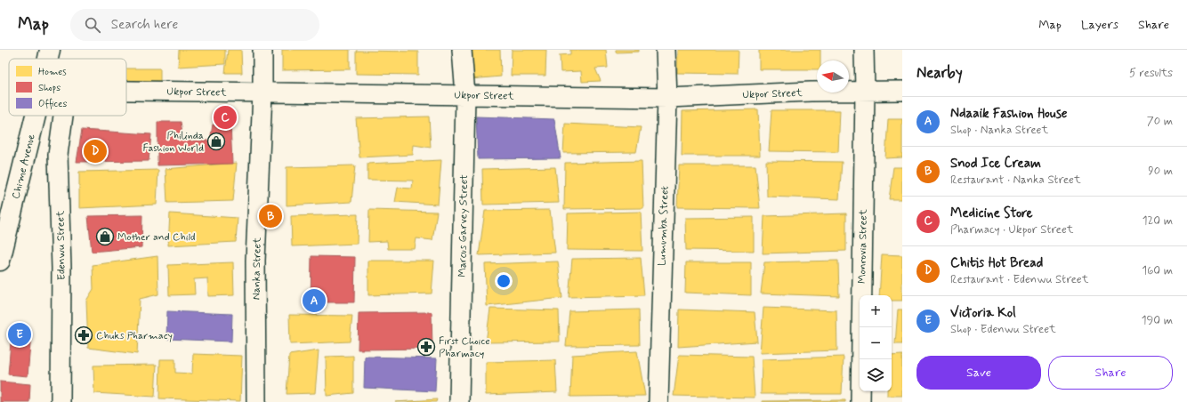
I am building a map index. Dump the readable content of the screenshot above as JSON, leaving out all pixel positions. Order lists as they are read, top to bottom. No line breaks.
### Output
{"streets":{"main road":["Chime Avenue"],"street":["Ukpor Street","Marcus Garvey Street","Lumumba Street","Edenwu Street","Monrovia Street","Nanka Street"]},"crossings":[["Ukpor Street","Marcus Garvey Street"],["Ukpor Street","Lumumba Street"],["Ukpor Street","Monrovia Street"],["Ukpor Street","Nanka Street"]],"places":{"shop":["Philinda Fashion World","Mother and Child"],"pharmacy":["Chuks Pharmacy","First Choice Pharmacy"]},"legend":["Homes","Shops","Offices"],"north":"left","page":{"header":"Map","search":"Search here","nav":["Map","Layers","Share"],"heading":["Nearby","5 results"],"list":[{"mark":"A","name":"Ndaaik Fashion House","note":"Shop · Nanka Street","value":"70 m"},{"mark":"B","name":"Snod Ice Cream","note":"Restaurant · Nanka Street","value":"90 m"},{"mark":"C","name":"Medicine Store","note":"Pharmacy · Ukpor Street","value":"120 m"},{"mark":"D","name":"Chitis Hot Bread","note":"Restaurant · Edenwu Street","value":"160 m"},{"mark":"E","name":"Victoria Kol","note":"Shop · Edenwu Street","value":"190 m"}],"pins":["C","D","B","A","E"],"map_buttons":["+","−"],"buttons":["Save","Share"]}}
